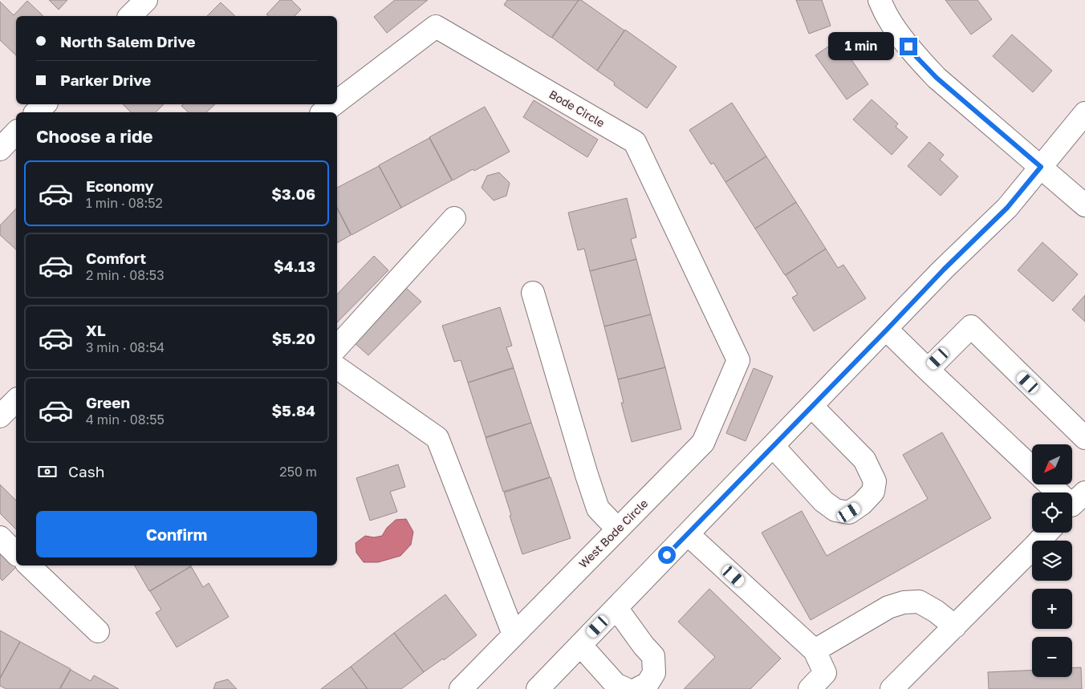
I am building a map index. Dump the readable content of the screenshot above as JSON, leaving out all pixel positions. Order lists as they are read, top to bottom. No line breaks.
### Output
{"streets":{"street":["Bode Circle","West Bode Circle"]},"crossings":[["Bode Circle","West Bode Circle"]],"north":"bottom left","page":{"banner":["North Salem Drive","Parker Drive"],"bubble":"1 min","heading":"Choose a ride","list":[{"name":"Economy","note":"1 min · 08:52","value":"$3.06"},{"name":"Comfort","note":"2 min · 08:53","value":"$4.13"},{"name":"XL","note":"3 min · 08:54","value":"$5.20"},{"name":"Green","note":"4 min · 08:55","value":"$5.84"}],"map_buttons":["+","−"],"pay":["Cash","250 m"],"buttons":"Confirm"}}
